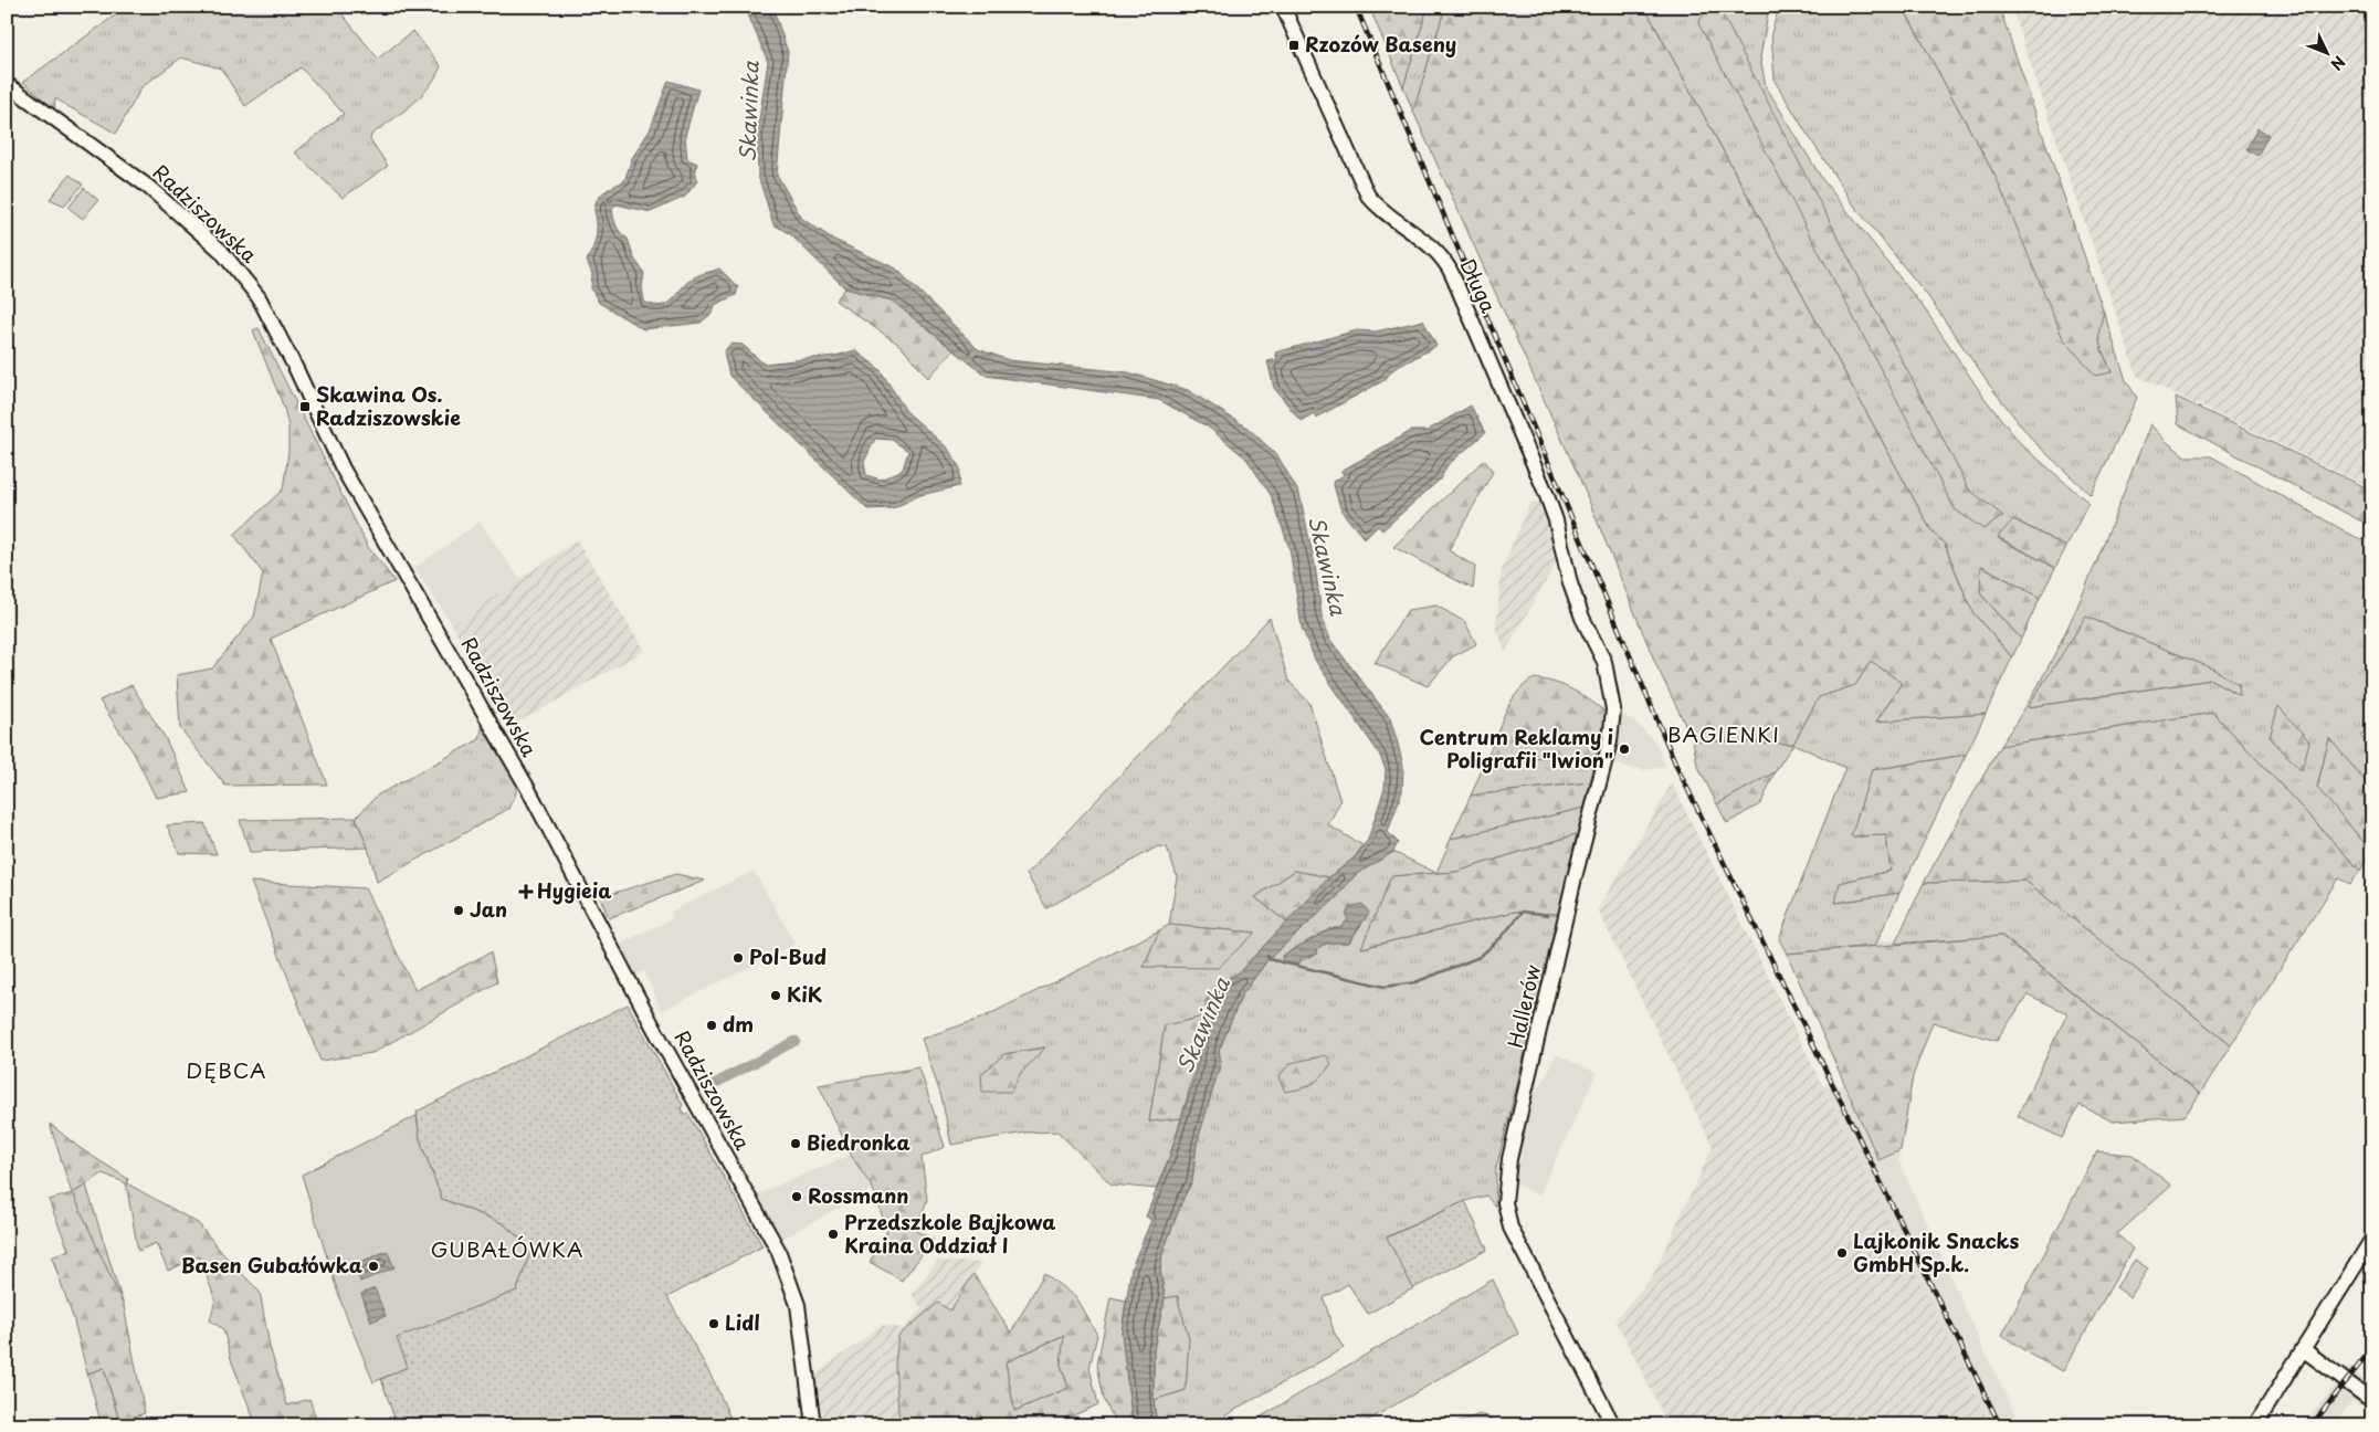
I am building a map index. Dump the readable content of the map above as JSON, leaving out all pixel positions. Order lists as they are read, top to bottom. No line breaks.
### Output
{"streets":{"street":["Radziszowska","Długa","Hallerów"]},"crossings":[["Długa","Hallerów"]],"districts":["BAGIENKI","DĘBCA","GUBAŁÓWKA"],"water":["Skawinka"],"places":{"transit":["Rzozów Baseny","Skawina Os. Radziszowskie"],"other":["Centrum Reklamy i Poligrafii \"Iwion\"","Jan","Pol-Bud","KiK","dm","Biedronka","Rossmann","Przedszkole Bajkowa Kraina Oddział I","Lajkonik Snacks GmbH Sp.k.","Basen Gubałówka","Lidl"],"health":["Hygieia"]},"north":"bottom right"}
